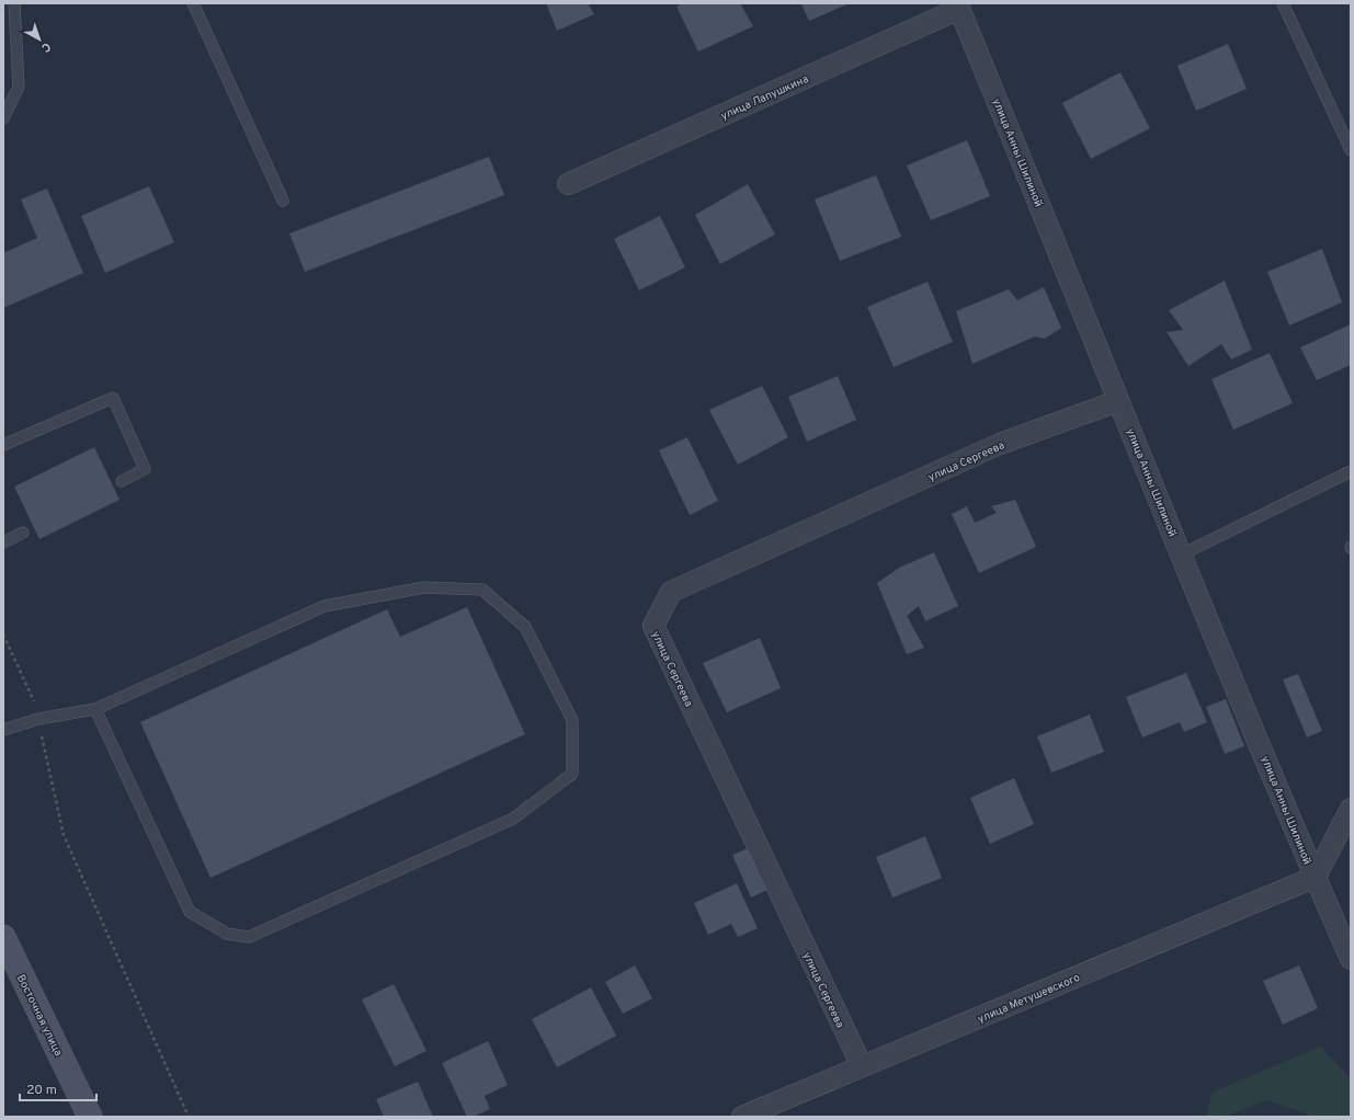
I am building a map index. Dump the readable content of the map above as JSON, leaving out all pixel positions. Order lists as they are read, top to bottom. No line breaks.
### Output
{"streets":{"street":["улица Лапушкина","улица Анны Шилиной","улица Сергеева","улица Метушевского","Восточная улица"]},"crossings":[["улица Лапушкина","улица Анны Шилиной"],["улица Анны Шилиной","улица Сергеева"],["улица Анны Шилиной","улица Метушевского"],["улица Сергеева","улица Метушевского"]],"scale_bar":"20 m","north":"bottom right"}
